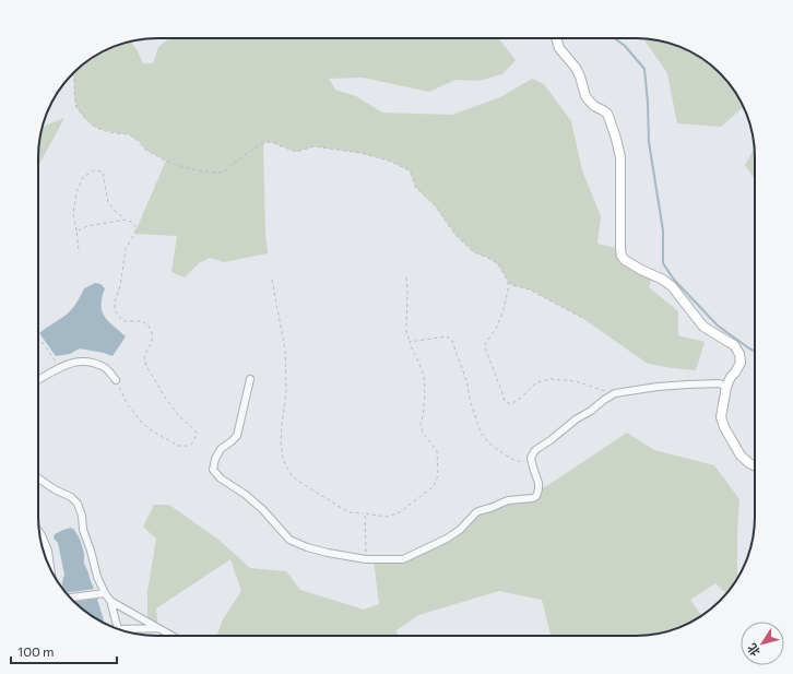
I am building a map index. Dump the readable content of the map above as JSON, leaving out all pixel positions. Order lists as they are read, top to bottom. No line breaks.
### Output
{"scale_bar":"100 m","north":"bottom left"}
